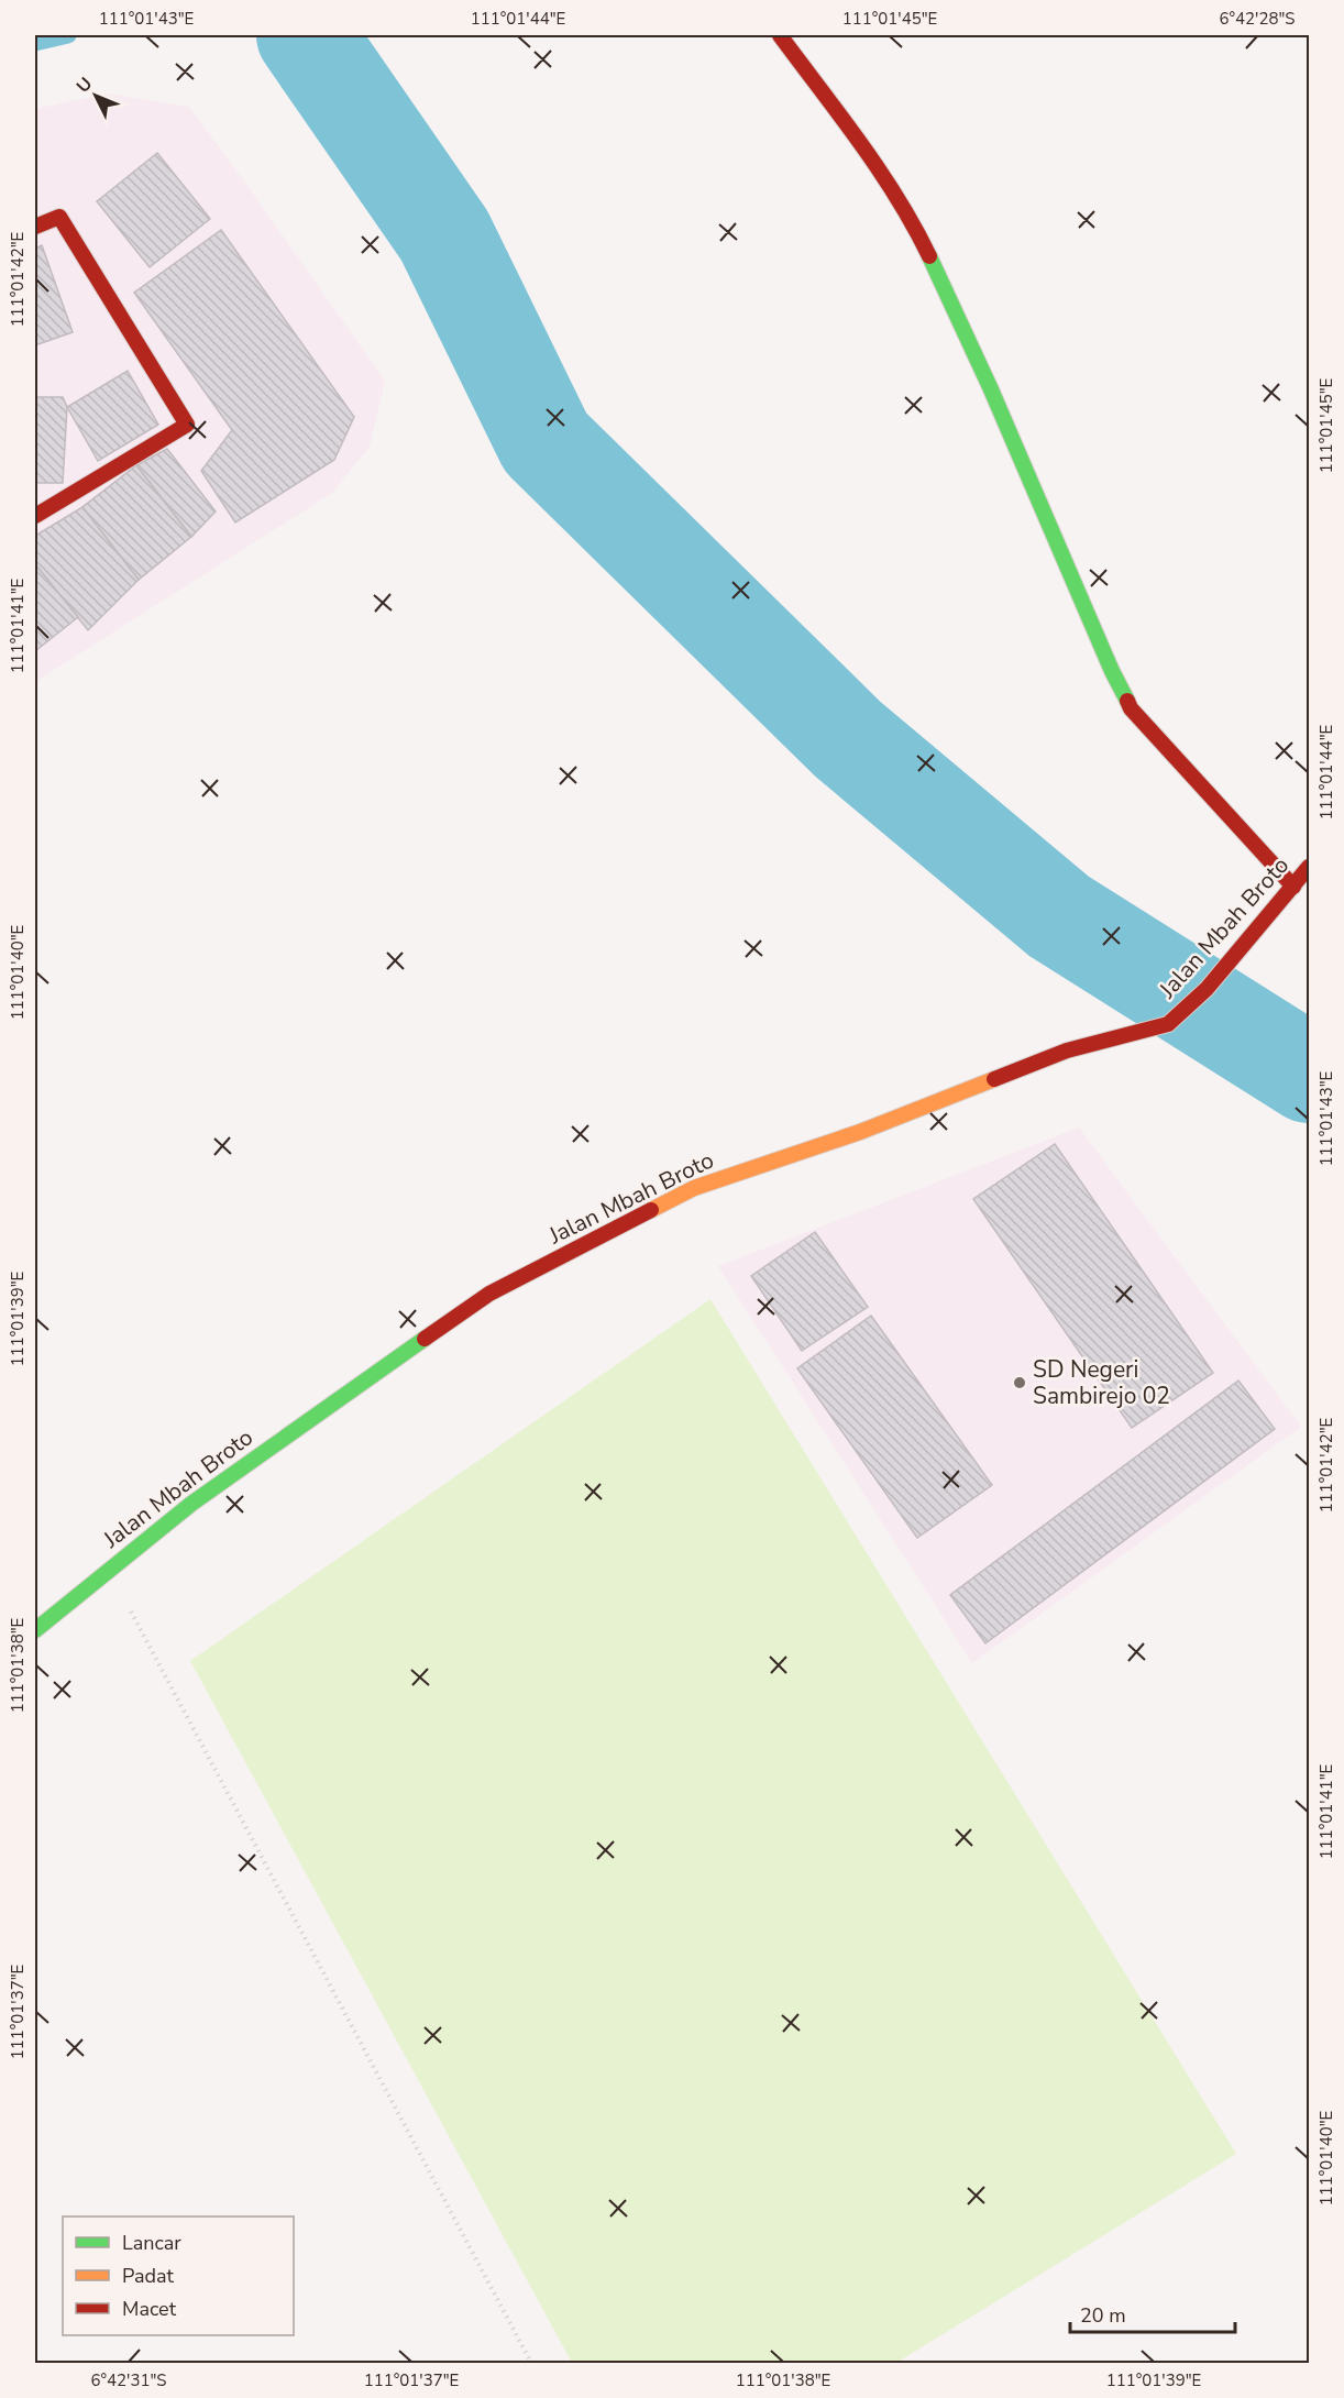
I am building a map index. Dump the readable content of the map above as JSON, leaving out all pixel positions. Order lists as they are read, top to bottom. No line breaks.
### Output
{"streets":{"main road":["Jalan Mbah Broto"]},"places":["SD Negeri Sambirejo 02"],"legend":["Lancar","Padat","Macet"],"scale_bar":"20 m","north":"top left","coordinates":["111°01'43\"E","111°01'44\"E","111°01'45\"E","6°42'28\"S","111°01'42\"E","111°01'41\"E","111°01'40\"E","111°01'39\"E","111°01'38\"E","111°01'37\"E","6°42'31\"S"]}
